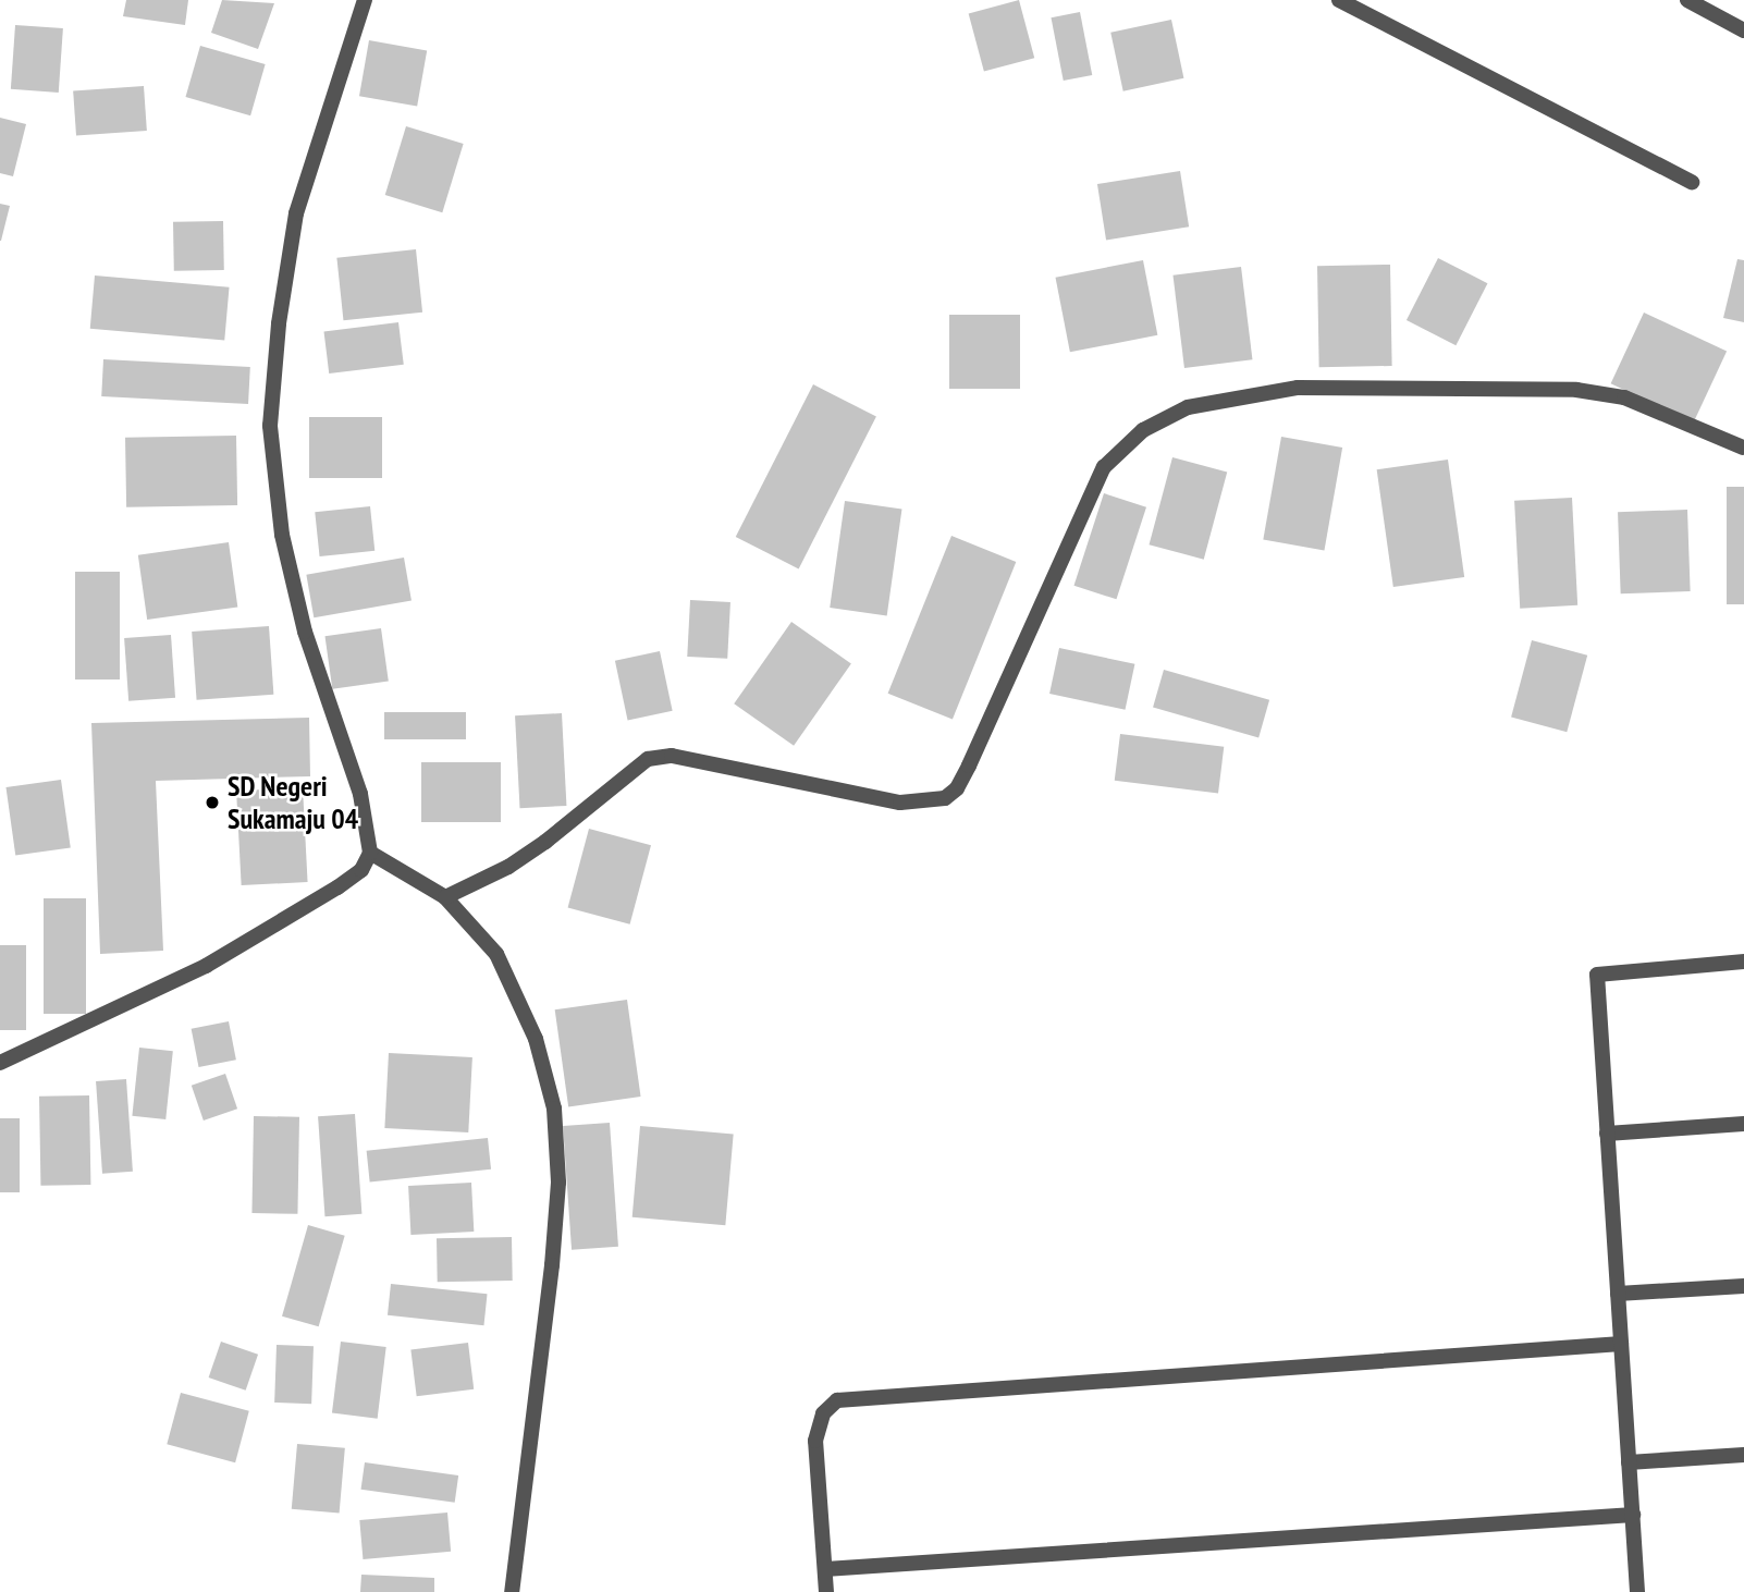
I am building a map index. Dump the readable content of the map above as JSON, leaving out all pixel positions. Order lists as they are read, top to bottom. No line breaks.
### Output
{"places":["SD Negeri Sukamaju 04"]}
